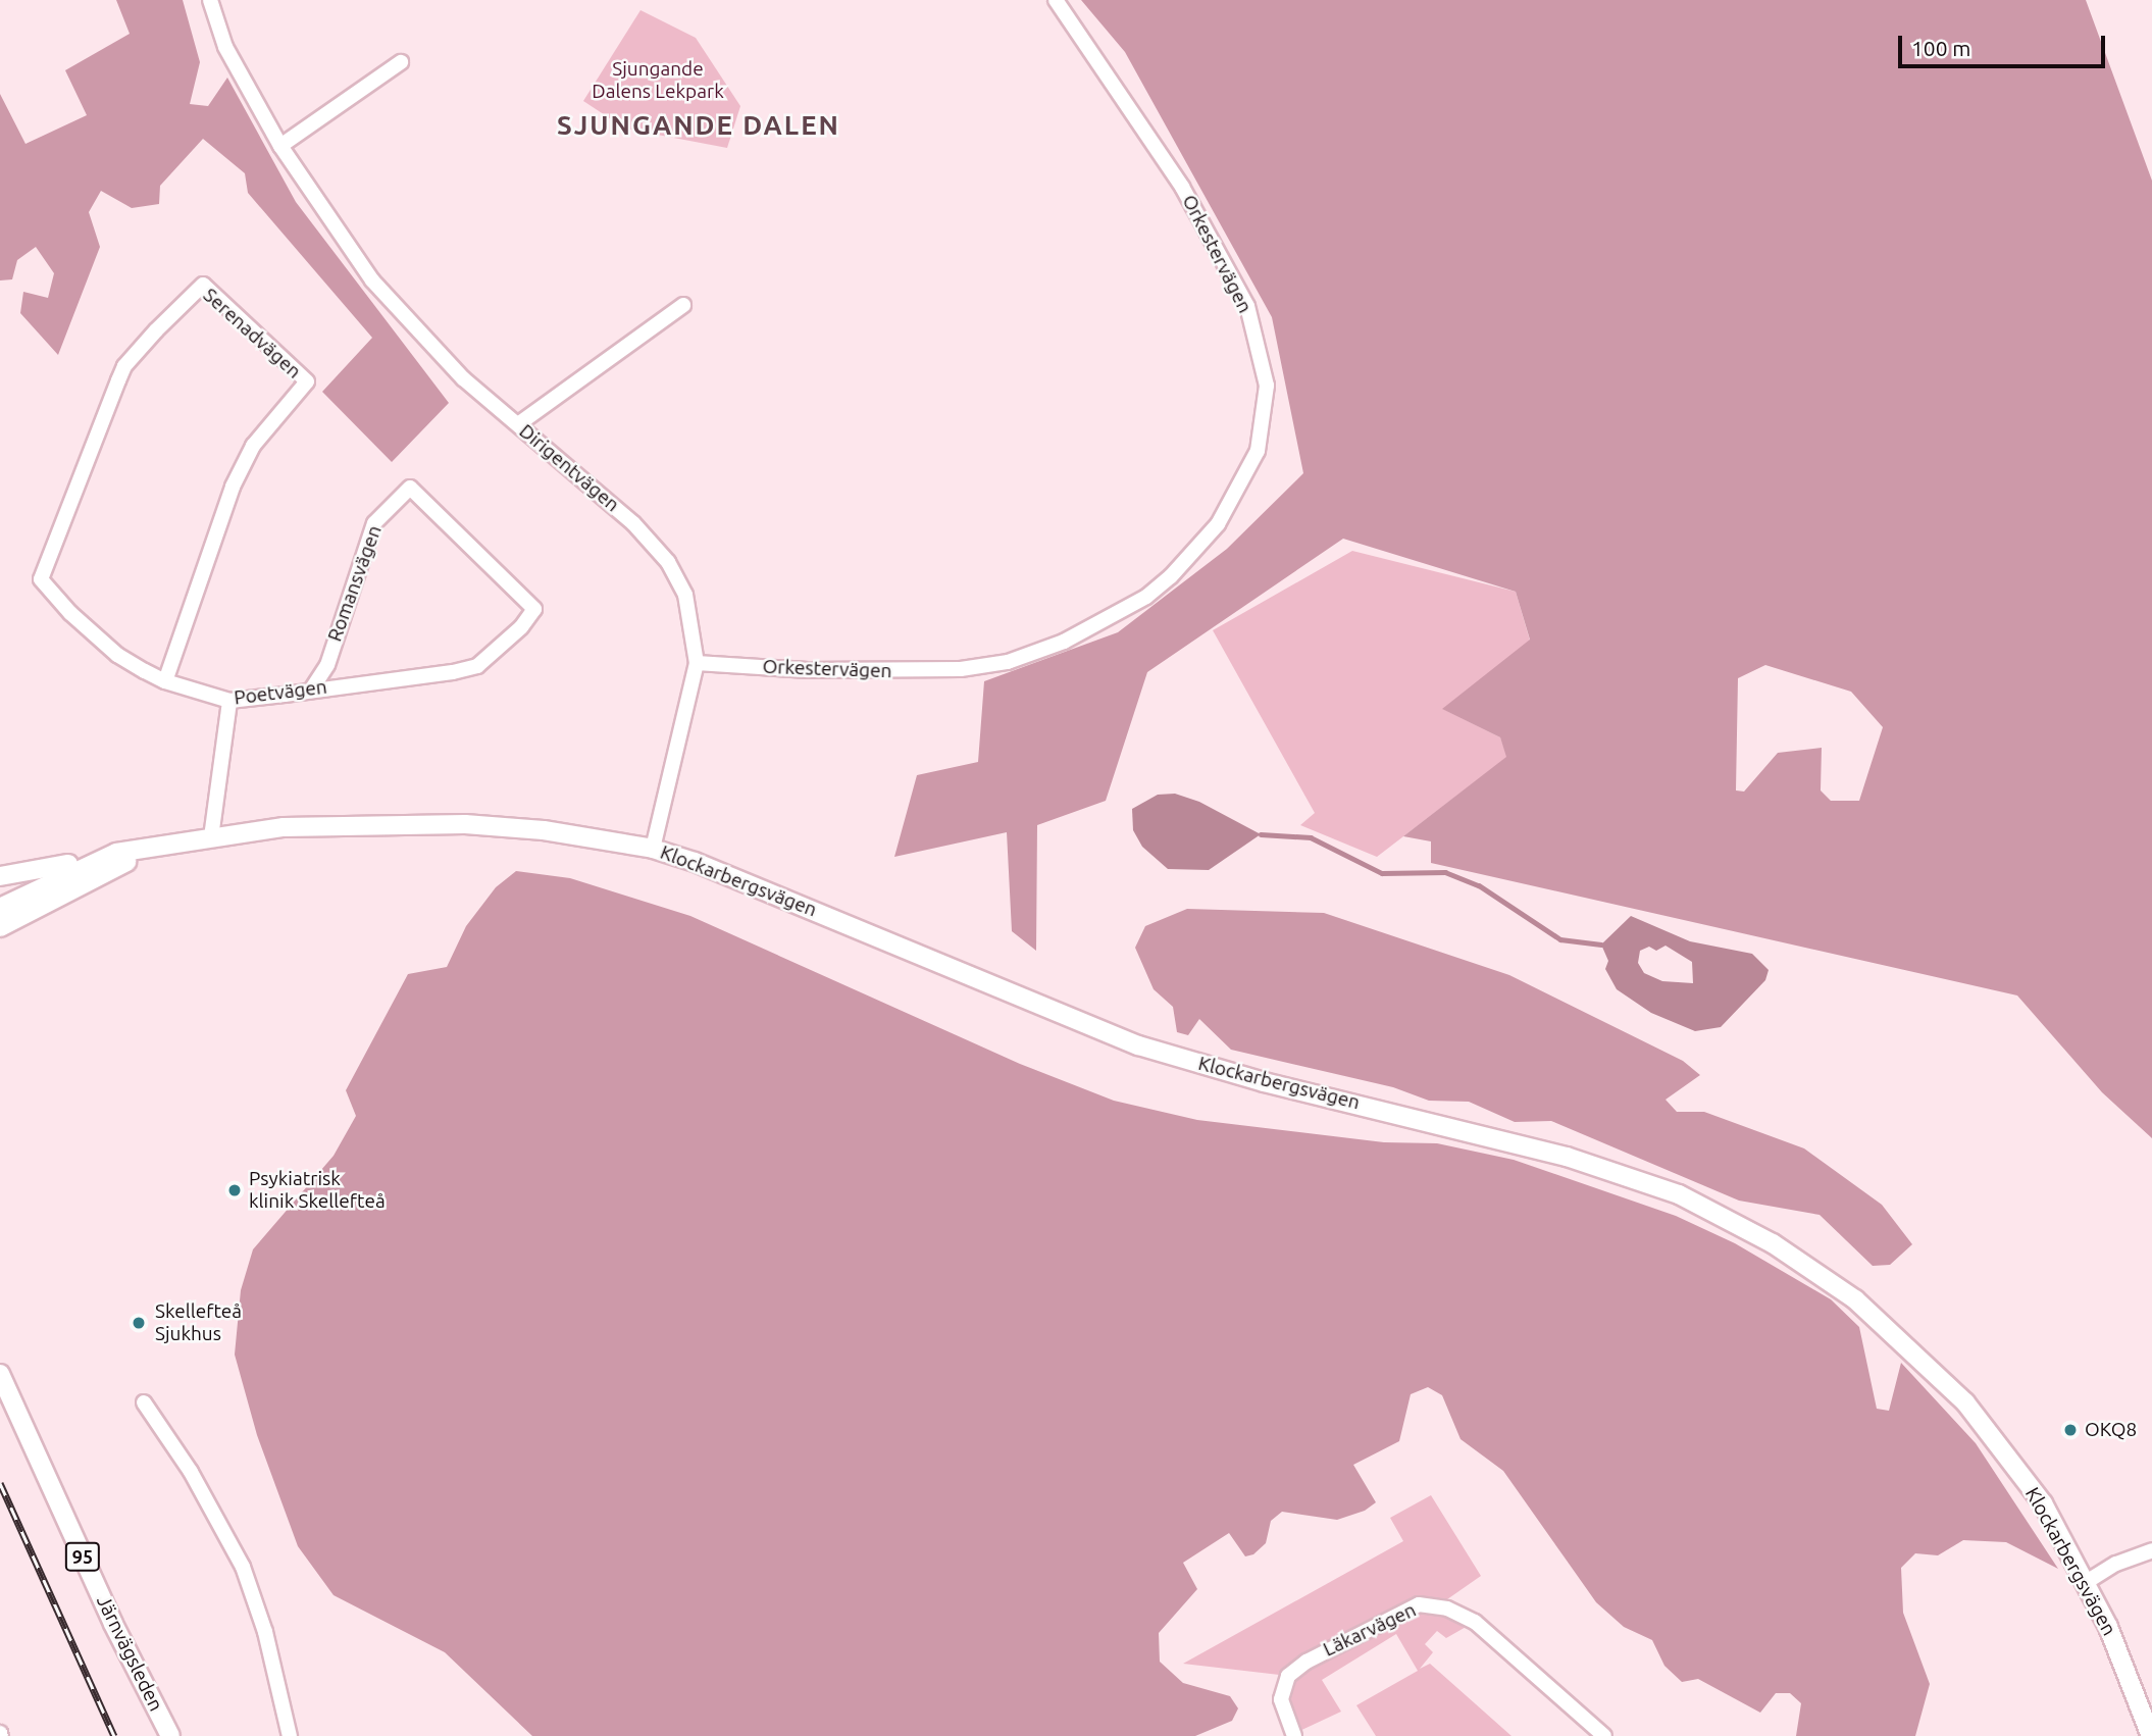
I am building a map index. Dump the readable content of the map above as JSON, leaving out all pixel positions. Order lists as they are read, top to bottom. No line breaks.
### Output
{"streets":{"main road":["Klockarbergsvägen","95","Järnvägsleden"],"street":["Orkestervägen","Serenadvägen","Dirigentvägen","Romansvägen","Poetvägen","Läkarvägen"]},"crossings":[["Orkestervägen","Dirigentvägen"],["Serenadvägen","Poetvägen"],["Dirigentvägen","Klockarbergsvägen"],["Romansvägen","Poetvägen"]],"districts":["SJUNGANDE DALEN"],"parks":["Sjungande Dalens Lekpark"],"places":["Psykiatrisk klinik Skellefteå","Skellefteå Sjukhus","OKQ8"],"scale_bar":"100 m"}
